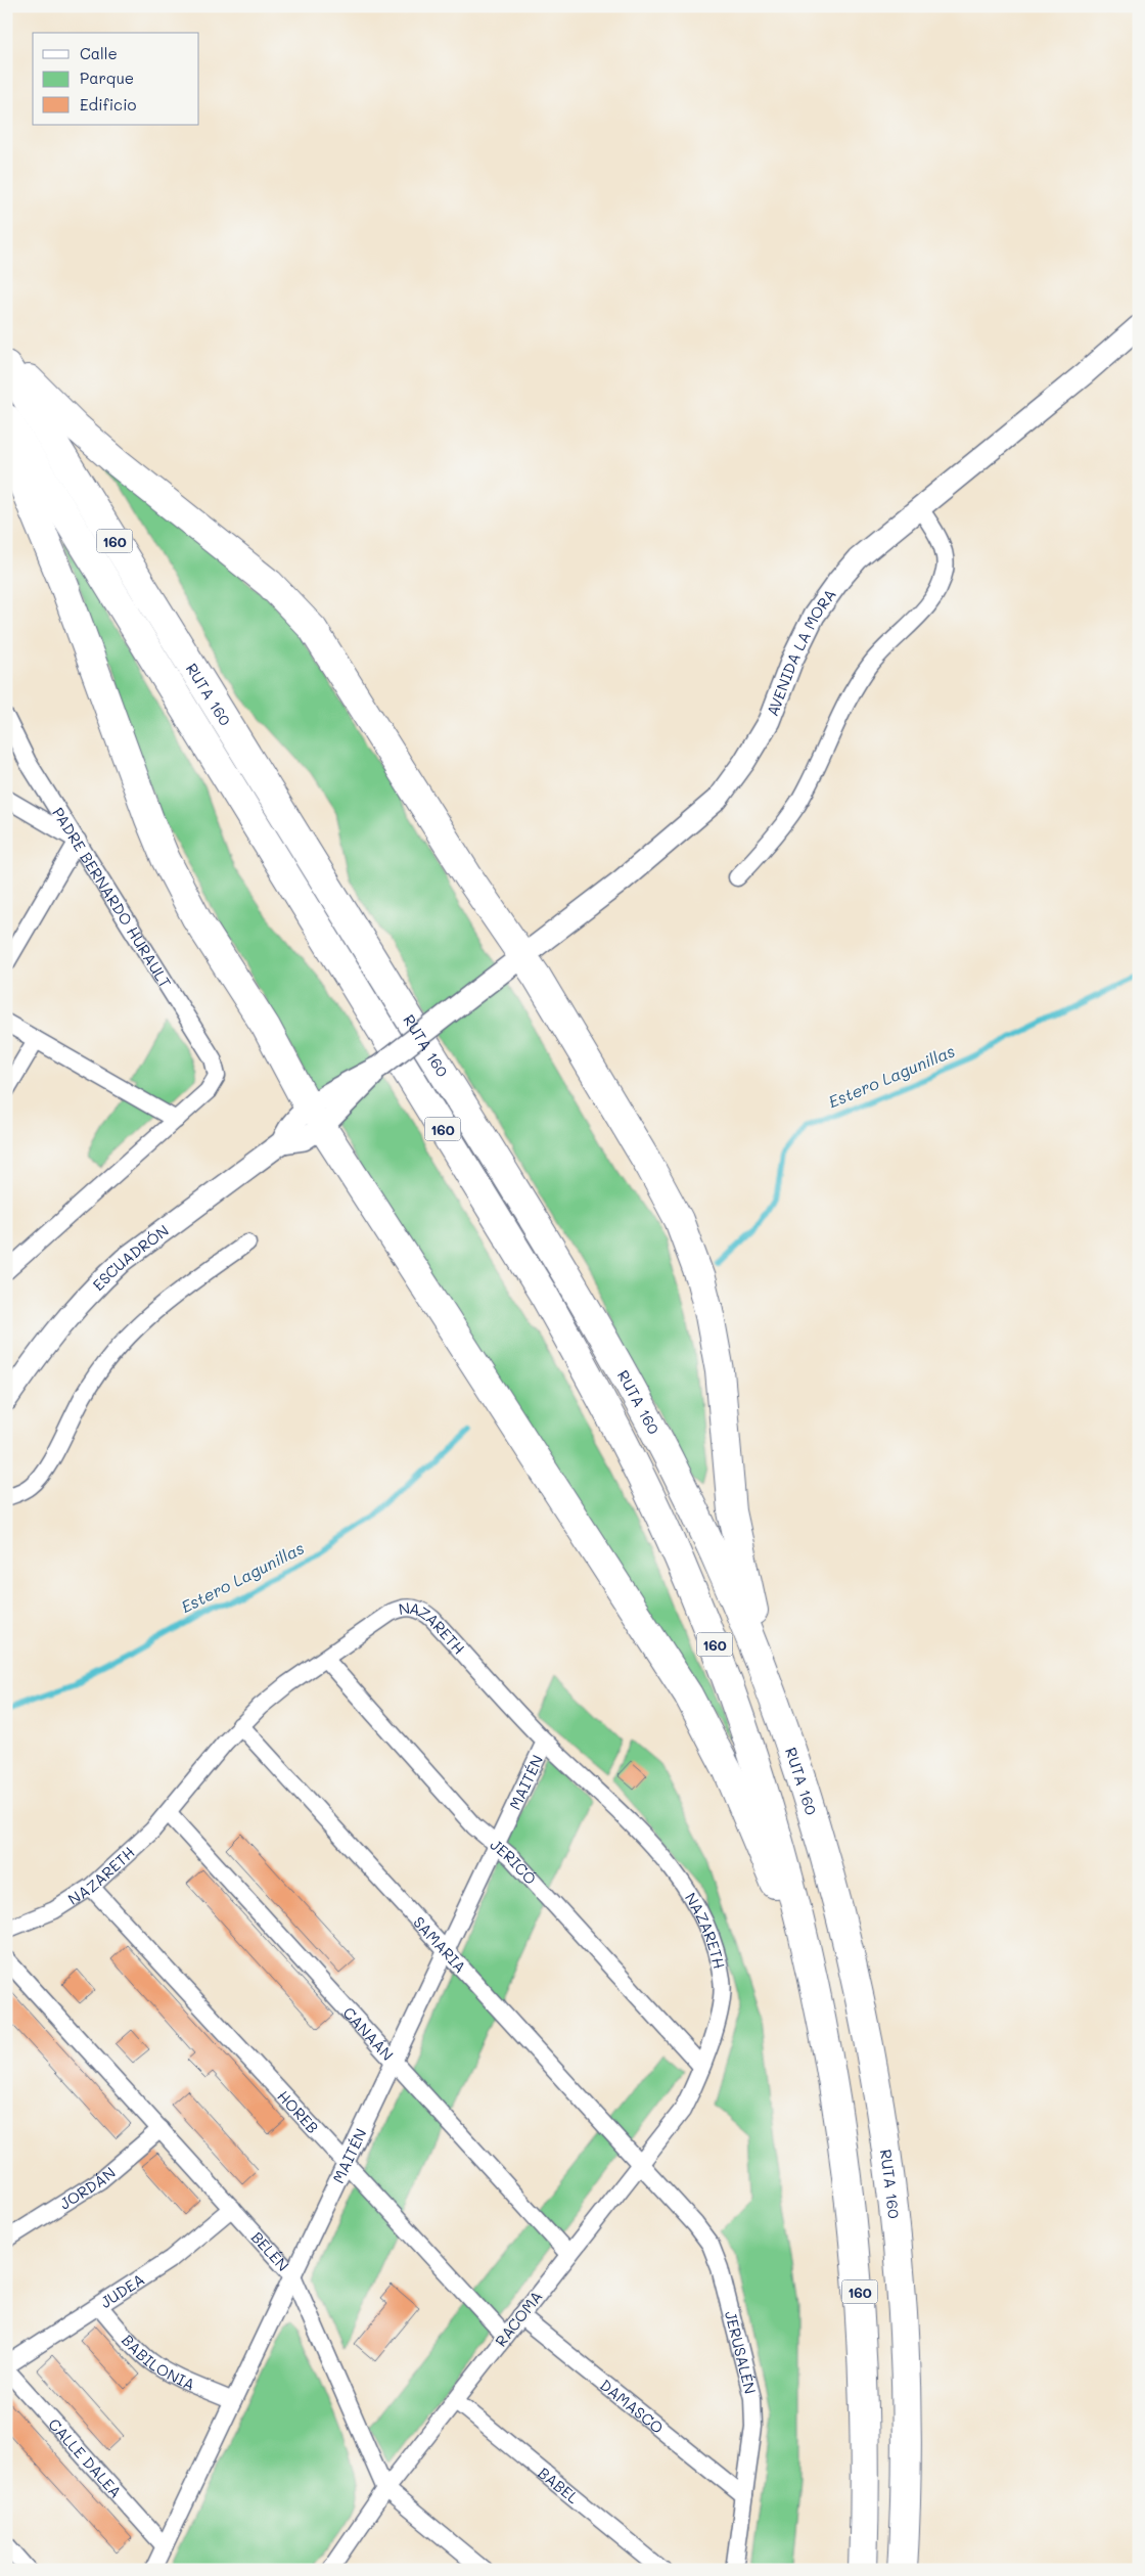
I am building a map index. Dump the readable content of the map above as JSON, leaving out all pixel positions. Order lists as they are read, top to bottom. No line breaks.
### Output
{"streets":{"highway":["160","RUTA 160"],"street":["AVENIDA LA MORA","PADRE BERNARDO HURAULT","ESCUADRÓN","NAZARETH","MAITÉN","JERICÓ","SAMARIA","CANAÁN","HOREB","JORDÁN","BELÉN","JUDEA","RACOMA","JERUSALÉN","BABILONIA","DAMASCO","CALLE DALEA","BABEL"]},"crossings":[["AVENIDA LA MORA","ESCUADRÓN"],["NAZARETH","MAITÉN"],["NAZARETH","JERICÓ"],["NAZARETH","SAMARIA"],["NAZARETH","CANAÁN"],["NAZARETH","HOREB"],["NAZARETH","RACOMA"],["MAITÉN","JERICÓ"],["MAITÉN","SAMARIA"],["MAITÉN","CANAÁN"],["MAITÉN","HOREB"],["MAITÉN","BELÉN"],["MAITÉN","BABILONIA"],["MAITÉN","CALLE DALEA"],["JERICÓ","RACOMA"],["SAMARIA","RACOMA"],["SAMARIA","JERUSALÉN"],["CANAÁN","RACOMA"],["HOREB","RACOMA"],["JORDÁN","BELÉN"],["BELÉN","JUDEA"],["BELÉN","RACOMA"],["JUDEA","BABILONIA"],["RACOMA","JERUSALÉN"],["RACOMA","DAMASCO"],["RACOMA","BABEL"],["JERUSALÉN","DAMASCO"]],"water":["Estero Lagunillas"],"legend":["Calle","Parque","Edificio"]}
